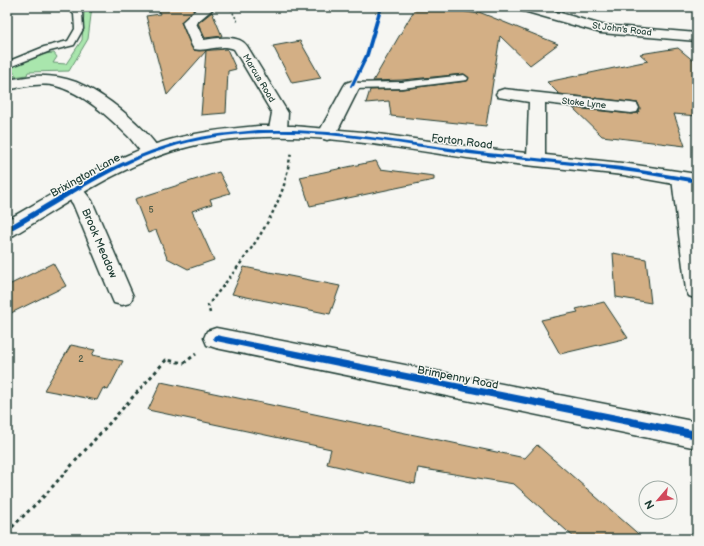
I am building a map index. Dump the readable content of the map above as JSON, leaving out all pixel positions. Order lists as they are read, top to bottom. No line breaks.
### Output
{"streets":{"street":["St John's Road","Marcus Road","Stoke Lyne","Forton Road","Brixington Lane","Brook Meadow","Brimpenny Road"]},"crossings":[["Marcus Road","Forton Road"],["Forton Road","Brixington Lane"],["Brixington Lane","Brook Meadow"]],"house_numbers":["5","2"],"north":"bottom left"}
